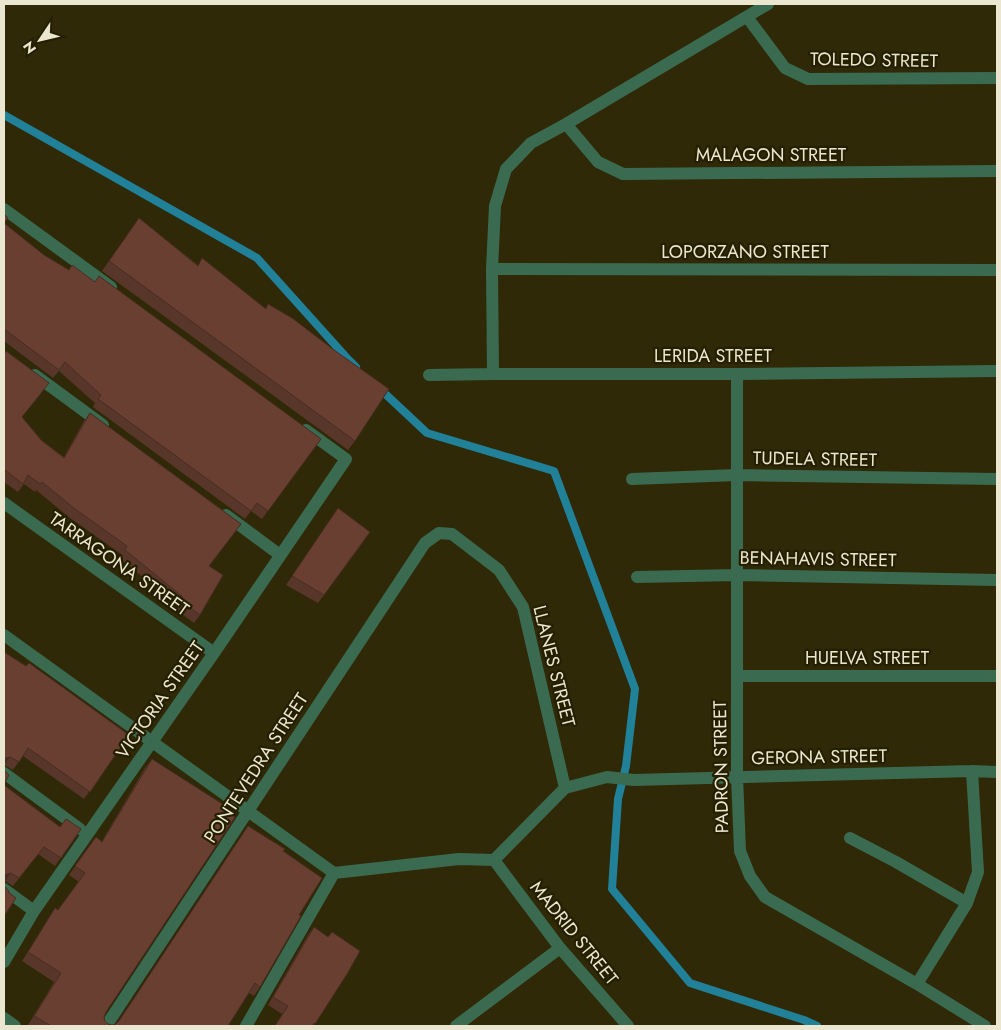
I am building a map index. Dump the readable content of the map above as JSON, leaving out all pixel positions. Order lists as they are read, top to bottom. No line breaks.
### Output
{"streets":{"street":["TOLEDO STREET","MALAGON STREET","LOPORZANO STREET","LERIDA STREET","TUDELA STREET","BENAHAVIS STREET","TARRAGONA STREET","HUELVA STREET","LLANES STREET","VICTORIA STREET","GERONA STREET","PADRON STREET","PONTEVEDRA STREET","MADRID STREET"]},"crossings":[["LERIDA STREET","PADRON STREET"],["TUDELA STREET","PADRON STREET"],["BENAHAVIS STREET","PADRON STREET"],["TARRAGONA STREET","VICTORIA STREET"],["HUELVA STREET","PADRON STREET"],["LLANES STREET","GERONA STREET"],["LLANES STREET","PONTEVEDRA STREET"],["GERONA STREET","PADRON STREET"]],"north":"bottom left"}
